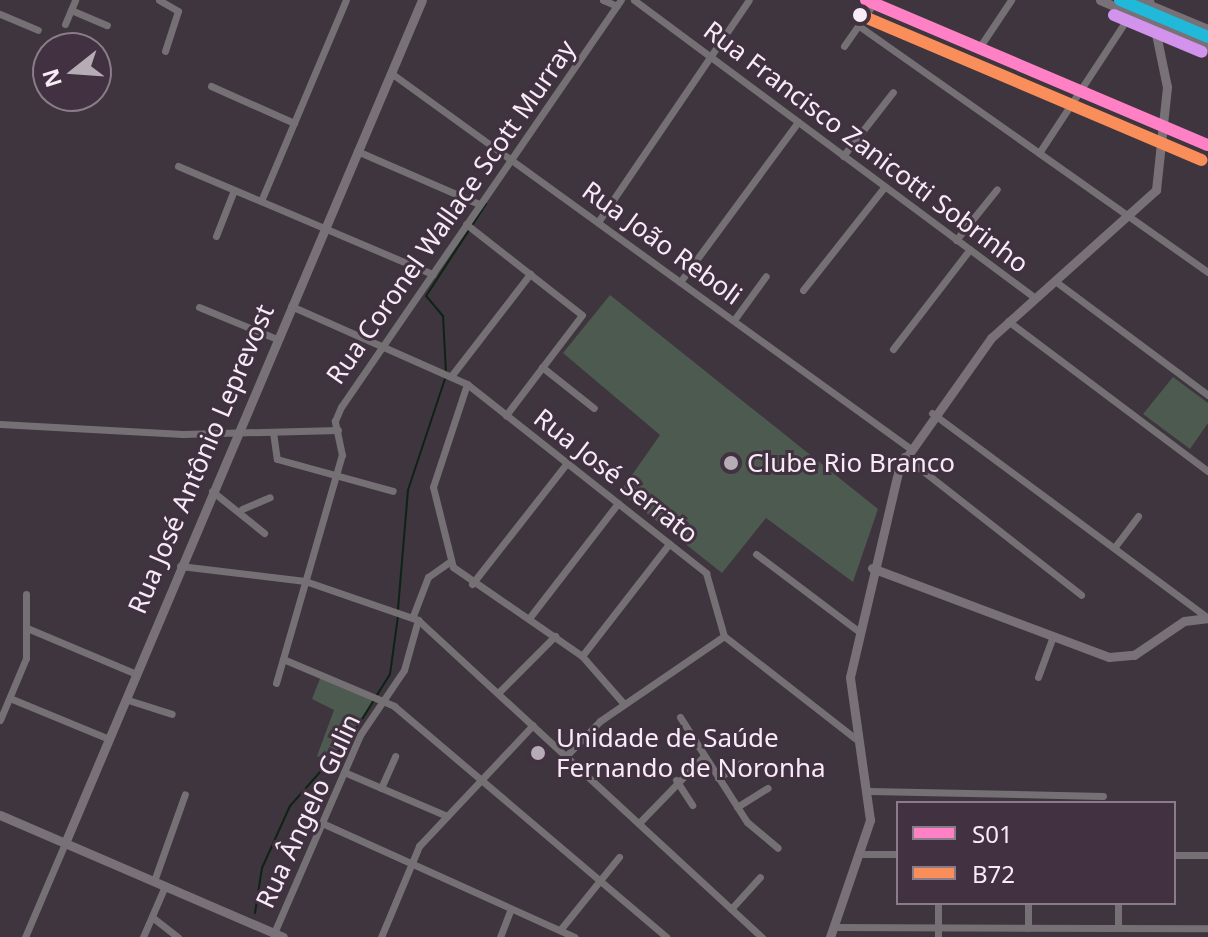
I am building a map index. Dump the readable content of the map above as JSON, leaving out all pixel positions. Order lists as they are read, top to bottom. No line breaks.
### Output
{"streets":{"street":["Rua Francisco Zanicotti Sobrinho","Rua Coronel Wallace Scott Murray","Rua João Reboli","Rua José Antônio Leprevost","Rua José Serrato","Rua Ângelo Gulin"]},"crossings":[["Rua Coronel Wallace Scott Murray","Rua João Reboli"],["Rua Coronel Wallace Scott Murray","Rua José Serrato"],["Rua João Reboli","Rua José Antônio Leprevost"],["Rua José Antônio Leprevost","Rua José Serrato"]],"places":["Clube Rio Branco","Unidade de Saúde Fernando de Noronha"],"lines":["transit line S01","transit line B72"],"legend":["S01","B72"],"north":"left"}
